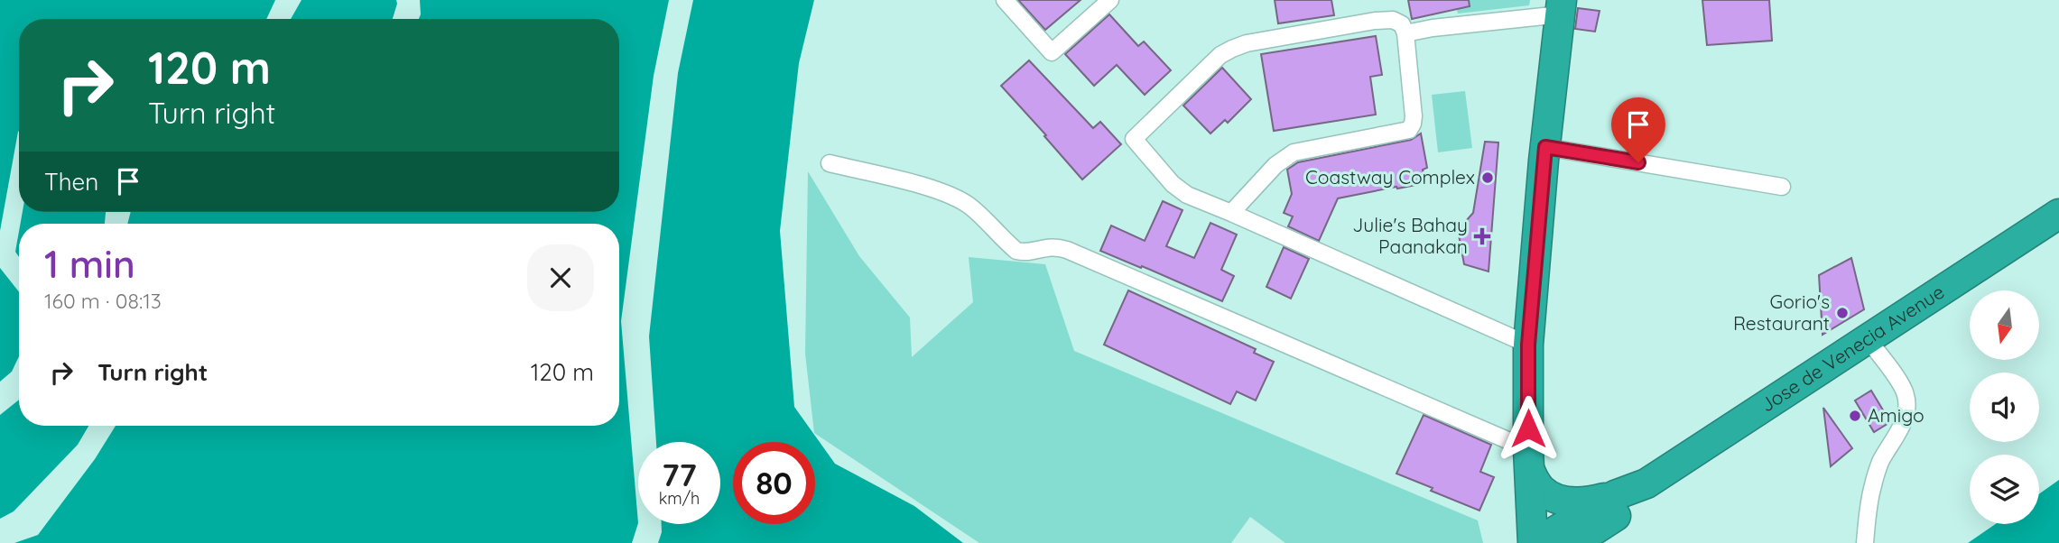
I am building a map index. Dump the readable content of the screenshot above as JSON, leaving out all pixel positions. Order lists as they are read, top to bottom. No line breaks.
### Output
{"streets":{"highway":["Jose de Venecia Avenue"]},"places":{"other":["Coastway Complex","Gorio's Restaurant","Amigo"],"health":["Julie's Bahay Paanakan"]},"north":"bottom","page":{"turn":["120 m","Turn right"],"then":"Then","heading":["1 min","160 m · 08:13"],"list":[{"name":"Turn right","value":"120 m"}],"speed":"77 km/h","limit":"80"}}
